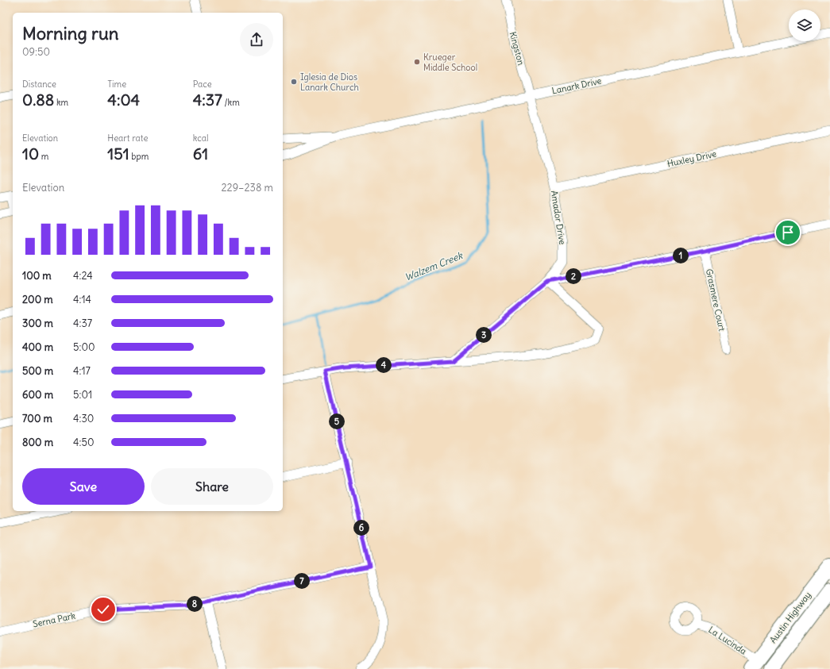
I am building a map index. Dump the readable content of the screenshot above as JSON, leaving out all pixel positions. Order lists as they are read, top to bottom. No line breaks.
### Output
{"streets":{"main road":["Austin Highway"],"street":["Kingston","Lanark Drive","Huxley Drive","Amador Drive","Grasmere Court","Serna Park","La Lucinda"]},"crossings":[["Kingston","Lanark Drive"],["Kingston","Amador Drive"],["Lanark Drive","Amador Drive"],["Huxley Drive","Amador Drive"],["Austin Highway","La Lucinda"]],"water":["Walzem Creek"],"places":["Krueger Middle School","Iglesia de Dios Lanark Church"],"page":{"heading":["Morning run","09:50"],"stats":[["Distance","0.88 km"],["Time","4:04"],["Pace","4:37 /km"],["Elevation","10 m"],["Heart rate","151 bpm"],["kcal","61"]],"chart":["Elevation","229–238 m"],"pins":["1","2","3","4","5","6","7","8"],"list":[{"name":"100 m","note":"4:24"},{"name":"200 m","note":"4:14"},{"name":"300 m","note":"4:37"},{"name":"400 m","note":"5:00"},{"name":"500 m","note":"4:17"},{"name":"600 m","note":"5:01"},{"name":"700 m","note":"4:30"},{"name":"800 m","note":"4:50"}],"buttons":["Save","Share"]}}
